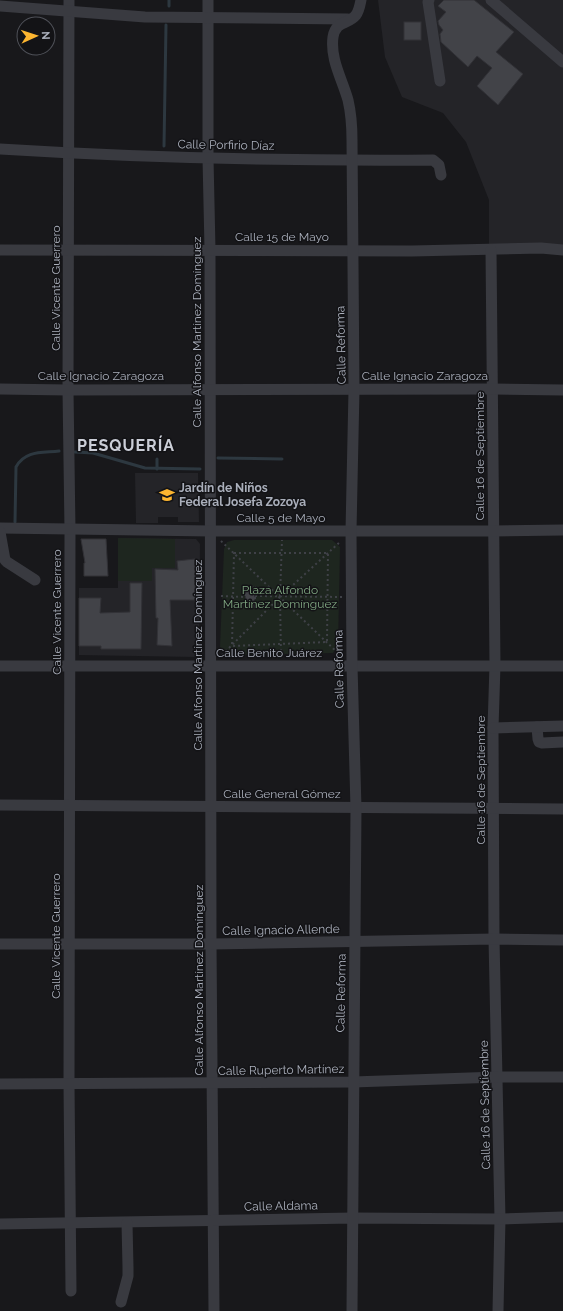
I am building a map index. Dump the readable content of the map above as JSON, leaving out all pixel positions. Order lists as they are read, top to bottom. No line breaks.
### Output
{"streets":{"street":["Calle Porfirio Díaz","Calle 15 de Mayo","Calle Vicente Guerrero","Calle Alfonso Martínez Domínguez","Calle Reforma","Calle Ignacio Zaragoza","Calle 16 de Septiembre","Calle 5 de Mayo","Calle Benito Juárez","Calle General Gómez","Calle Ignacio Allende","Calle Ruperto Martínez","Calle Aldama"]},"crossings":[["Calle Porfirio Díaz","Calle Vicente Guerrero"],["Calle Porfirio Díaz","Calle Alfonso Martínez Domínguez"],["Calle Porfirio Díaz","Calle Reforma"],["Calle 15 de Mayo","Calle Vicente Guerrero"],["Calle 15 de Mayo","Calle Alfonso Martínez Domínguez"],["Calle 15 de Mayo","Calle Reforma"],["Calle 15 de Mayo","Calle 16 de Septiembre"],["Calle Vicente Guerrero","Calle Ignacio Zaragoza"],["Calle Vicente Guerrero","Calle 5 de Mayo"],["Calle Vicente Guerrero","Calle Benito Juárez"],["Calle Vicente Guerrero","Calle General Gómez"],["Calle Vicente Guerrero","Calle Ignacio Allende"],["Calle Vicente Guerrero","Calle Ruperto Martínez"],["Calle Vicente Guerrero","Calle Aldama"],["Calle Alfonso Martínez Domínguez","Calle Ignacio Zaragoza"],["Calle Alfonso Martínez Domínguez","Calle 5 de Mayo"],["Calle Alfonso Martínez Domínguez","Calle Benito Juárez"],["Calle Alfonso Martínez Domínguez","Calle General Gómez"],["Calle Alfonso Martínez Domínguez","Calle Ignacio Allende"],["Calle Alfonso Martínez Domínguez","Calle Ruperto Martínez"],["Calle Alfonso Martínez Domínguez","Calle Aldama"],["Calle Reforma","Calle Ignacio Zaragoza"],["Calle Reforma","Calle 5 de Mayo"],["Calle Reforma","Calle Benito Juárez"],["Calle Reforma","Calle General Gómez"],["Calle Reforma","Calle Ignacio Allende"],["Calle Reforma","Calle Ruperto Martínez"],["Calle Reforma","Calle Aldama"],["Calle Ignacio Zaragoza","Calle 16 de Septiembre"],["Calle 16 de Septiembre","Calle 5 de Mayo"],["Calle 16 de Septiembre","Calle Benito Juárez"],["Calle 16 de Septiembre","Calle General Gómez"],["Calle 16 de Septiembre","Calle Ignacio Allende"],["Calle 16 de Septiembre","Calle Ruperto Martínez"],["Calle 16 de Septiembre","Calle Aldama"]],"districts":["PESQUERÍA"],"parks":["Plaza Alfondo Martínez Domínguez"],"places":{"school or university":["Jardín de Niños Federal Josefa Zozoya"]},"north":"right"}
